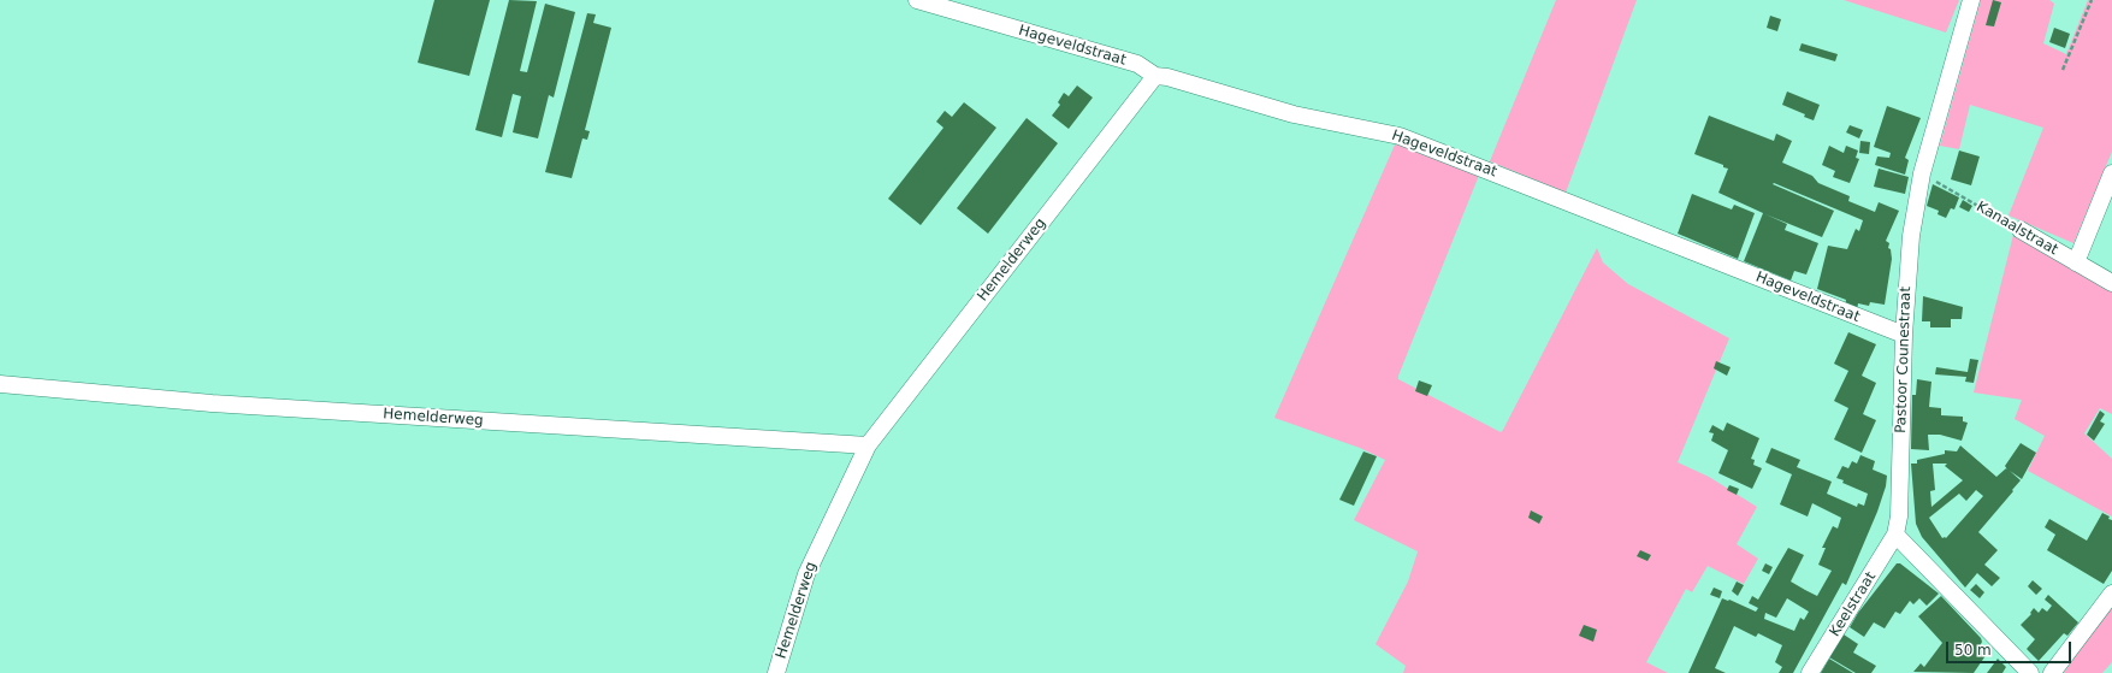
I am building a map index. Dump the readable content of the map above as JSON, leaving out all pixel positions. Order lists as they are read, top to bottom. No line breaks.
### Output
{"streets":{"street":["Hageveldstraat","Kanaalstraat","Hemelderweg","Pastoor Counestraat","Keelstraat"]},"crossings":[["Hageveldstraat","Hemelderweg"],["Hageveldstraat","Pastoor Counestraat"],["Kanaalstraat","Pastoor Counestraat"],["Pastoor Counestraat","Keelstraat"]],"scale_bar":"50 m"}
